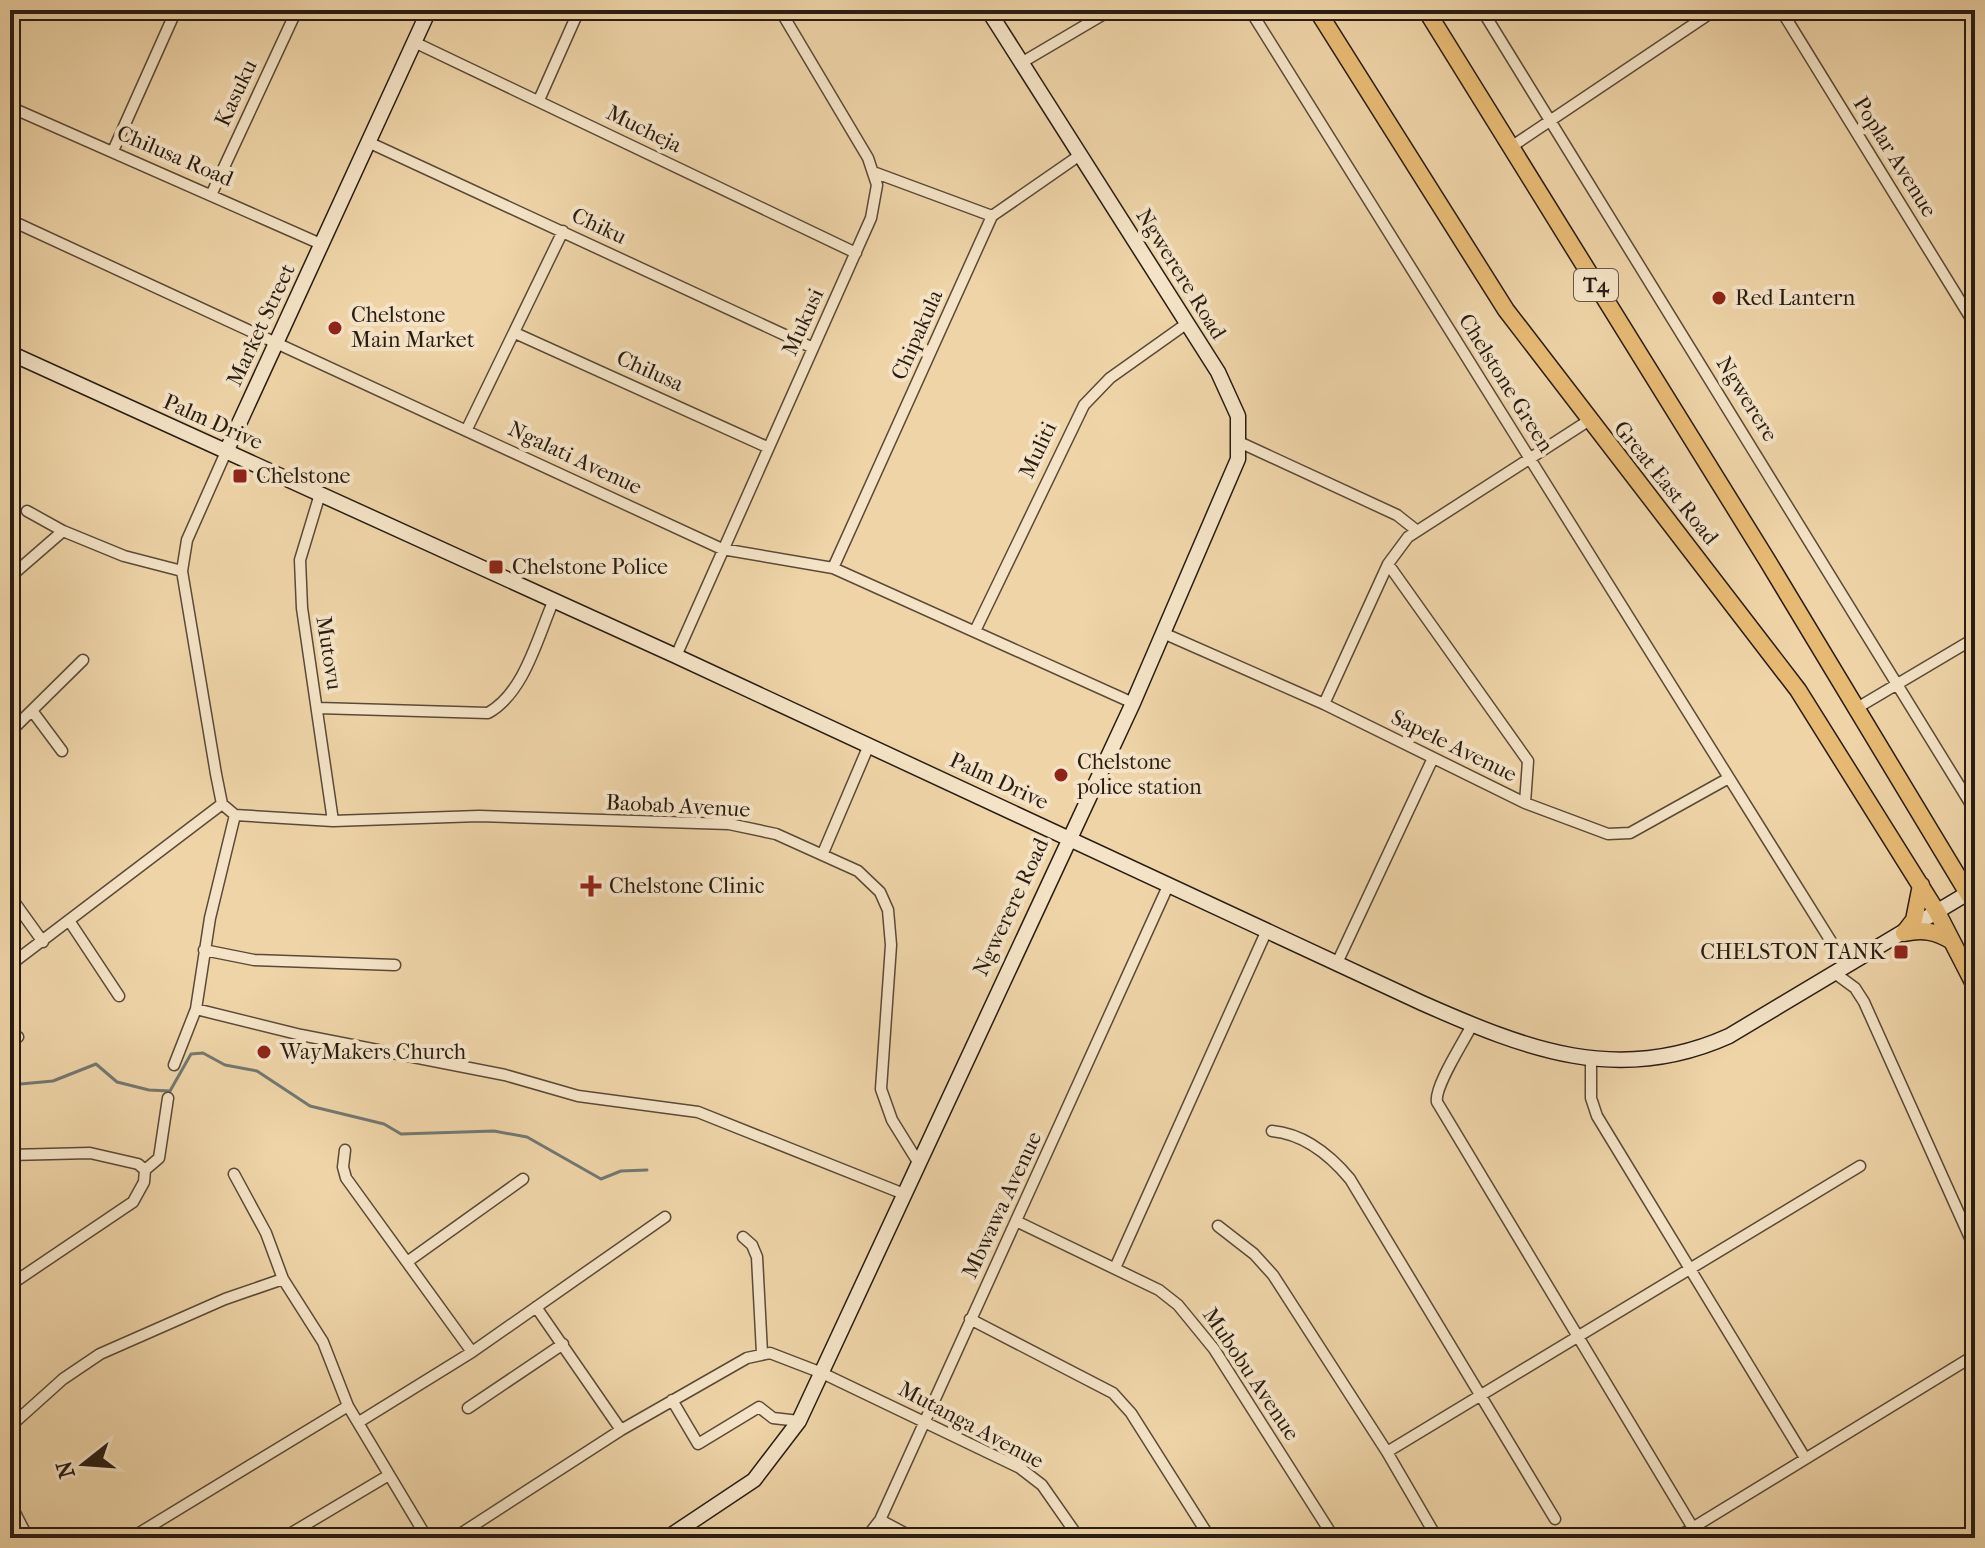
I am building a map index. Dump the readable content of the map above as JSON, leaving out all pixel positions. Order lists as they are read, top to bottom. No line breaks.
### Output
{"streets":{"main road":["T4","Great East Road"],"street":["Kasuku","Mucheja","Chilusa Road","Poplar Avenue","Chiku","Ngwerere Road","Mukusi","Market Street","Chipakula","Chilusa","Chelstone Green","Ngwerere","Palm Drive","Muliti","Ngalati Avenue","Mutovu","Sapele Avenue","Baobab Avenue","Mbwawa Avenue","Mubobu Avenue","Mutanga Avenue"]},"crossings":[["Kasuku","Chilusa Road"],["Mucheja","Mukusi"],["Mucheja","Market Street"],["Chilusa Road","Market Street"],["Chiku","Mukusi"],["Chiku","Market Street"],["Ngwerere Road","Palm Drive"],["Ngwerere Road","Muliti"],["Ngwerere Road","Ngalati Avenue"],["Ngwerere Road","Sapele Avenue"],["Ngwerere Road","Baobab Avenue"],["Ngwerere Road","Mutanga Avenue"],["Mukusi","Chilusa"],["Mukusi","Palm Drive"],["Mukusi","Ngalati Avenue"],["Market Street","Palm Drive"],["Market Street","Ngalati Avenue"],["Chipakula","Ngalati Avenue"],["Chelstone Green","Palm Drive"],["Chelstone Green","Sapele Avenue"],["Palm Drive","Great East Road"],["Palm Drive","Mutovu"],["Palm Drive","Mbwawa Avenue"],["Muliti","Ngalati Avenue"],["Mutovu","Baobab Avenue"],["Mbwawa Avenue","Mubobu Avenue"],["Mbwawa Avenue","Mutanga Avenue"]],"places":{"other":["Red Lantern","Chelstone Main Market","Chelstone police station","WayMakers Church"],"transit":["Chelstone","Chelstone Police","CHELSTON TANK"],"health":["Chelstone Clinic"]},"north":"left"}
